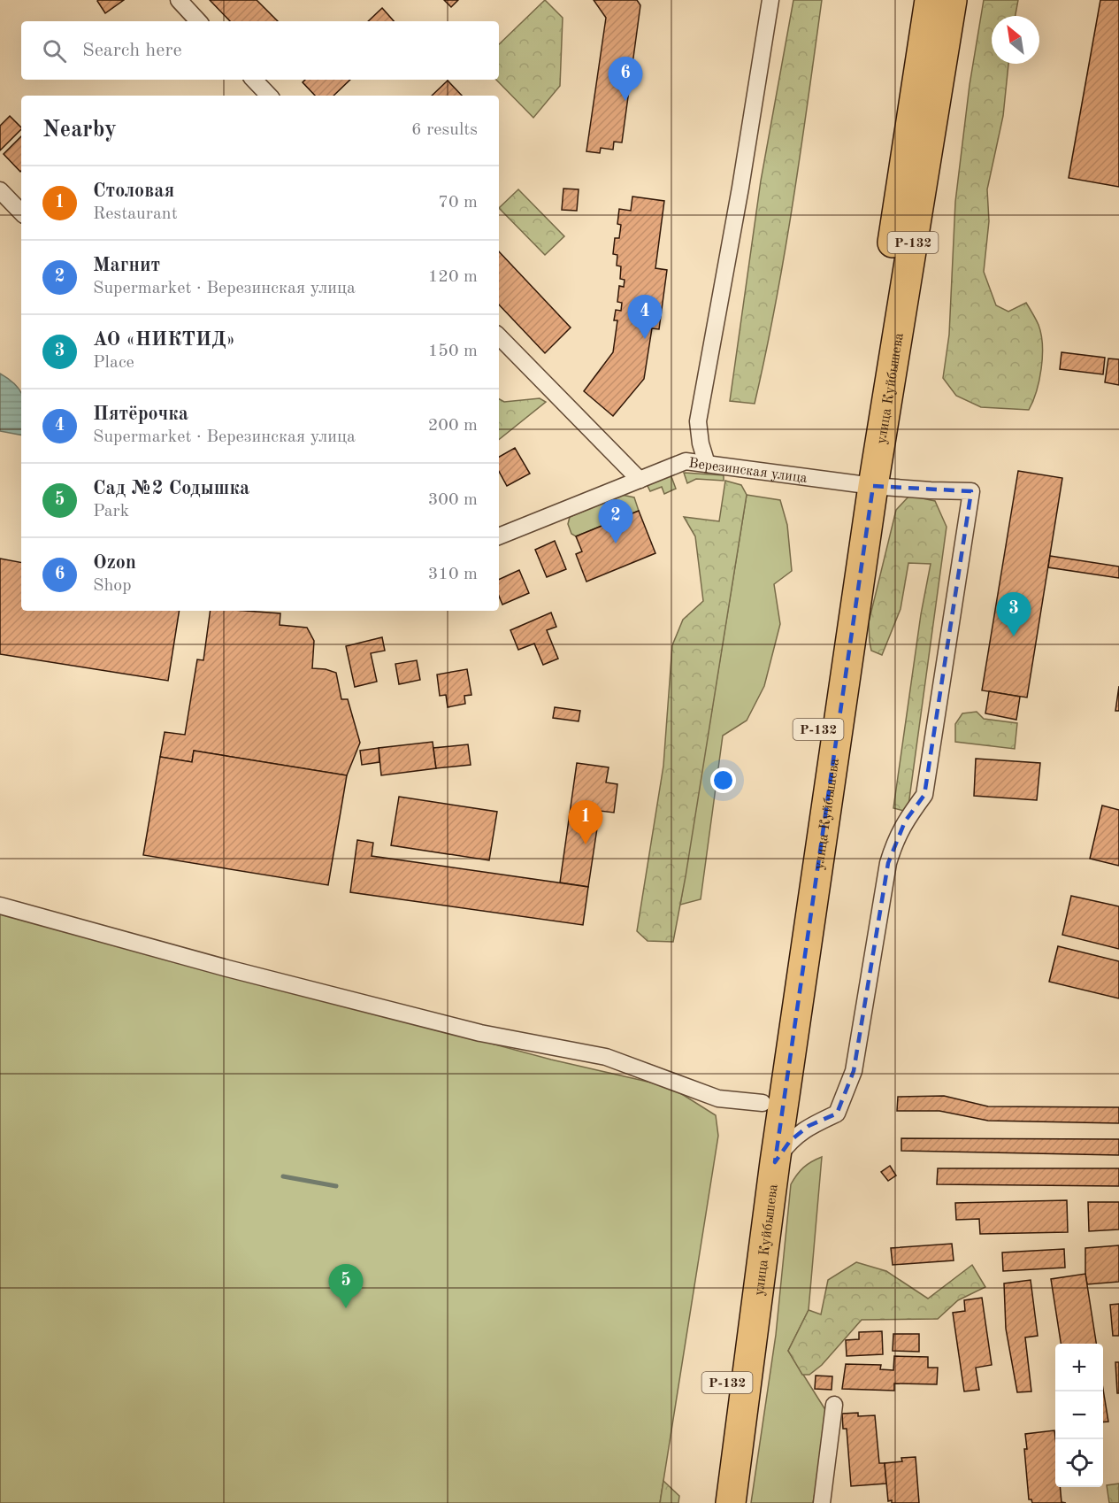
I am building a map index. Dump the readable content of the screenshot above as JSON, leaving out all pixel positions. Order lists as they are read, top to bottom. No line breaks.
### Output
{"streets":{"highway":["Р-132","улица Куйбышева"],"street":["Верезинская улица"]},"crossings":[["улица Куйбышева","Верезинская улица"]],"north":"top left","page":{"search":"Search here","pins":["6","4","2","3","1","5"],"heading":["Nearby","6 results"],"list":[{"mark":"1","name":"Столовая","note":"Restaurant","value":"70 m"},{"mark":"2","name":"Магнит","note":"Supermarket · Верезинская улица","value":"120 m"},{"mark":"3","name":"АО «НИКТИД»","note":"Place","value":"150 m"},{"mark":"4","name":"Пятёрочка","note":"Supermarket · Верезинская улица","value":"200 m"},{"mark":"5","name":"Сад №2 Содышка","note":"Park","value":"300 m"},{"mark":"6","name":"Ozon","note":"Shop","value":"310 m"}],"map_buttons":["+","−"]}}
